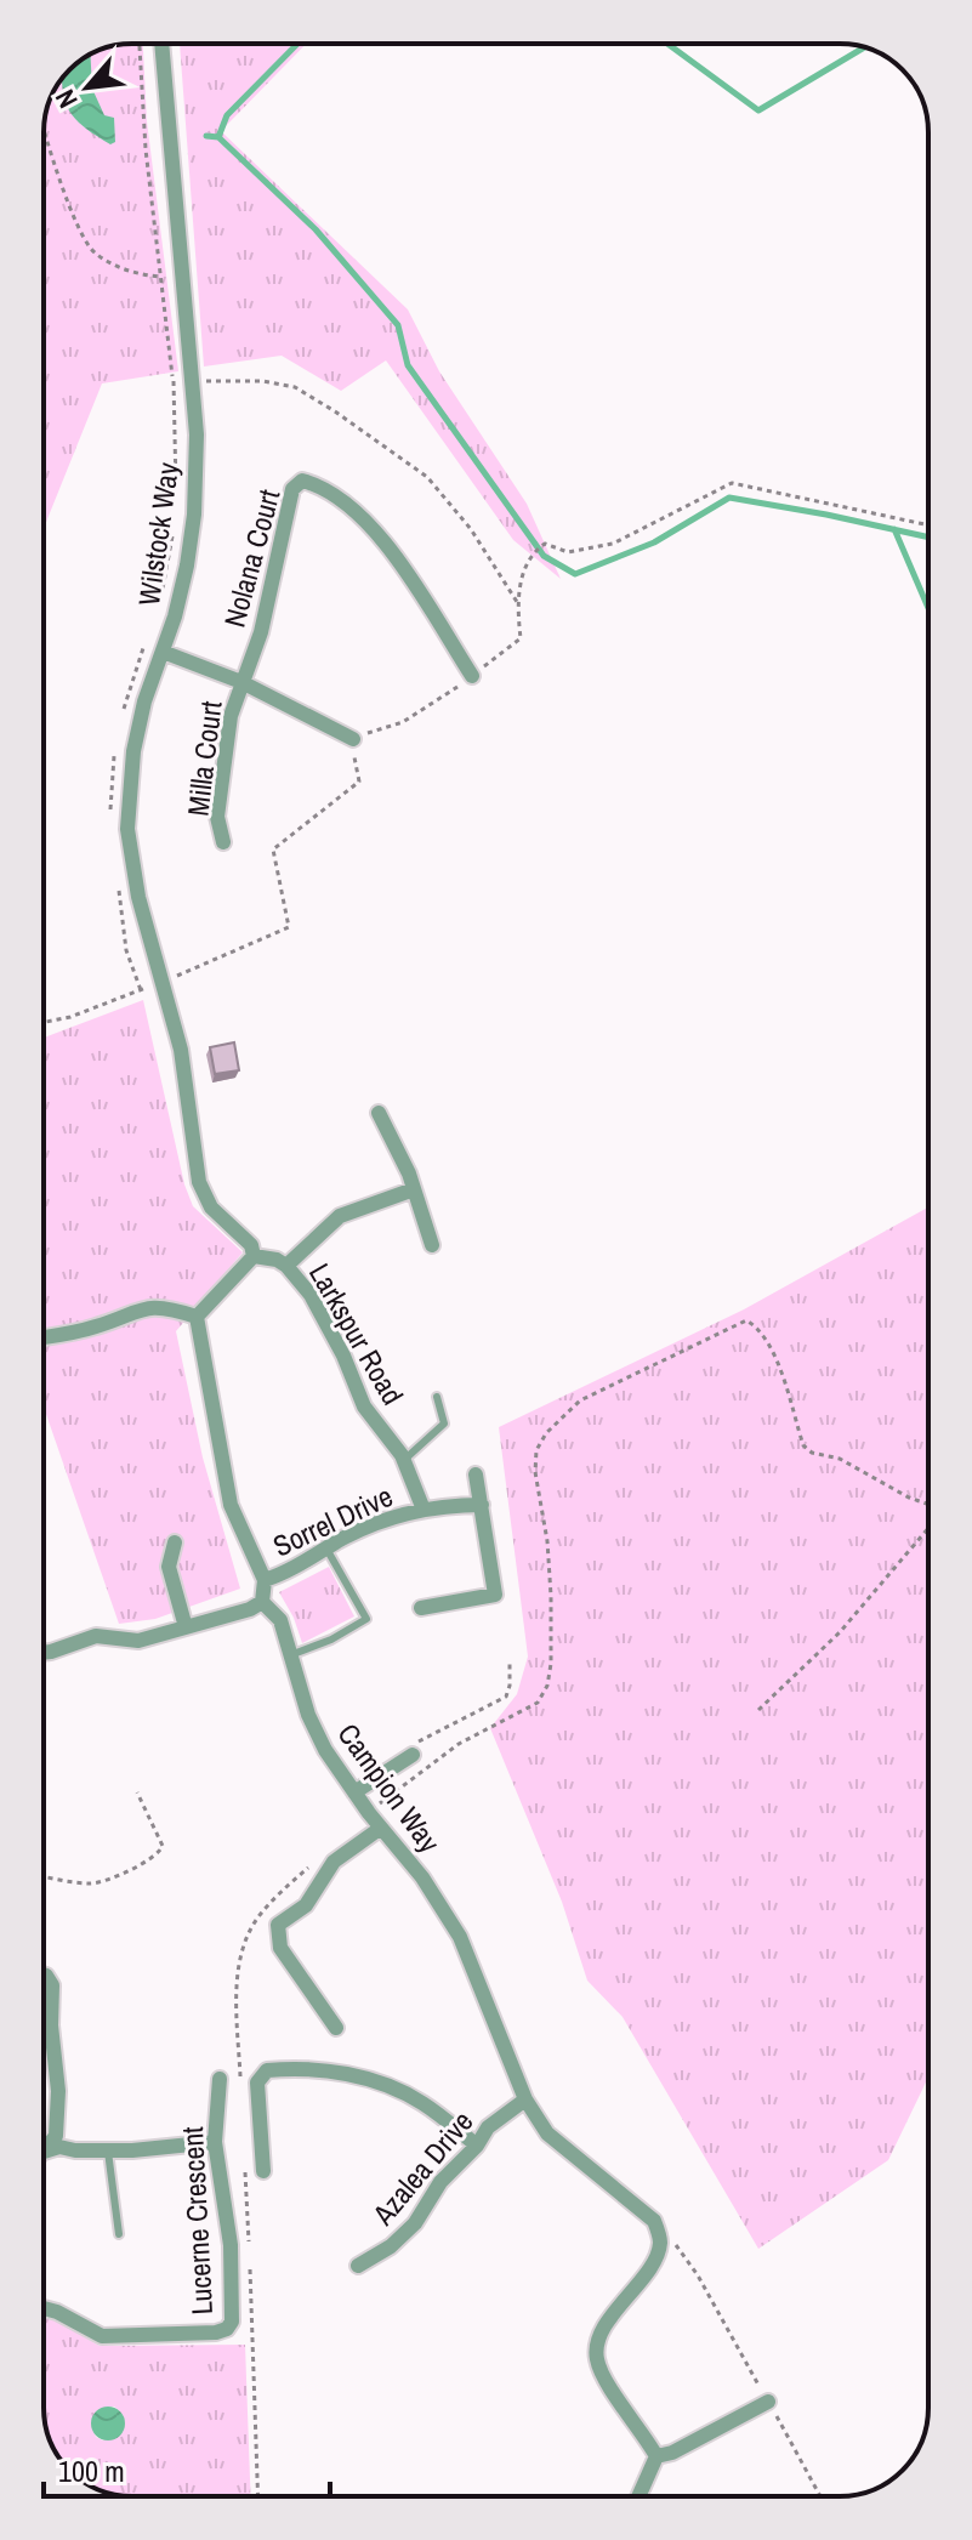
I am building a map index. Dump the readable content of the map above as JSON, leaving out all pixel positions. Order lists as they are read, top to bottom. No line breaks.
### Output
{"streets":{"street":["Wilstock Way","Nolana Court","Milla Court","Larkspur Road","Sorrel Drive","Campion Way","Azalea Drive","Lucerne Crescent"]},"crossings":[["Nolana Court","Milla Court"],["Larkspur Road","Sorrel Drive"],["Campion Way","Azalea Drive"]],"scale_bar":"100 m","north":"bottom left"}
